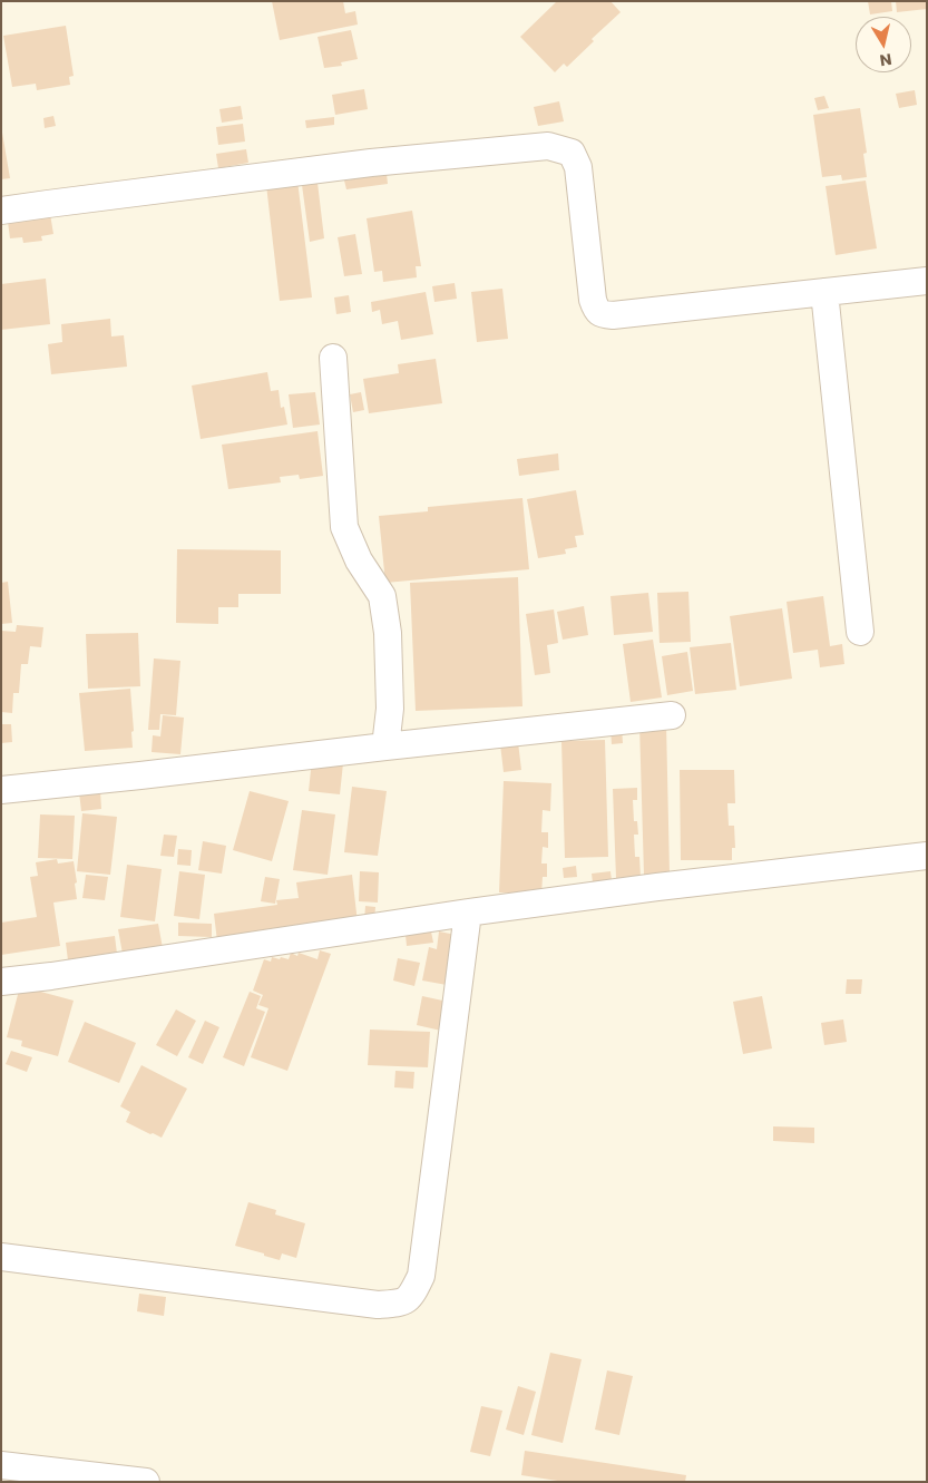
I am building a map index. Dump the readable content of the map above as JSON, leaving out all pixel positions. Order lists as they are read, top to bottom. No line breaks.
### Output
{"north":"bottom"}
